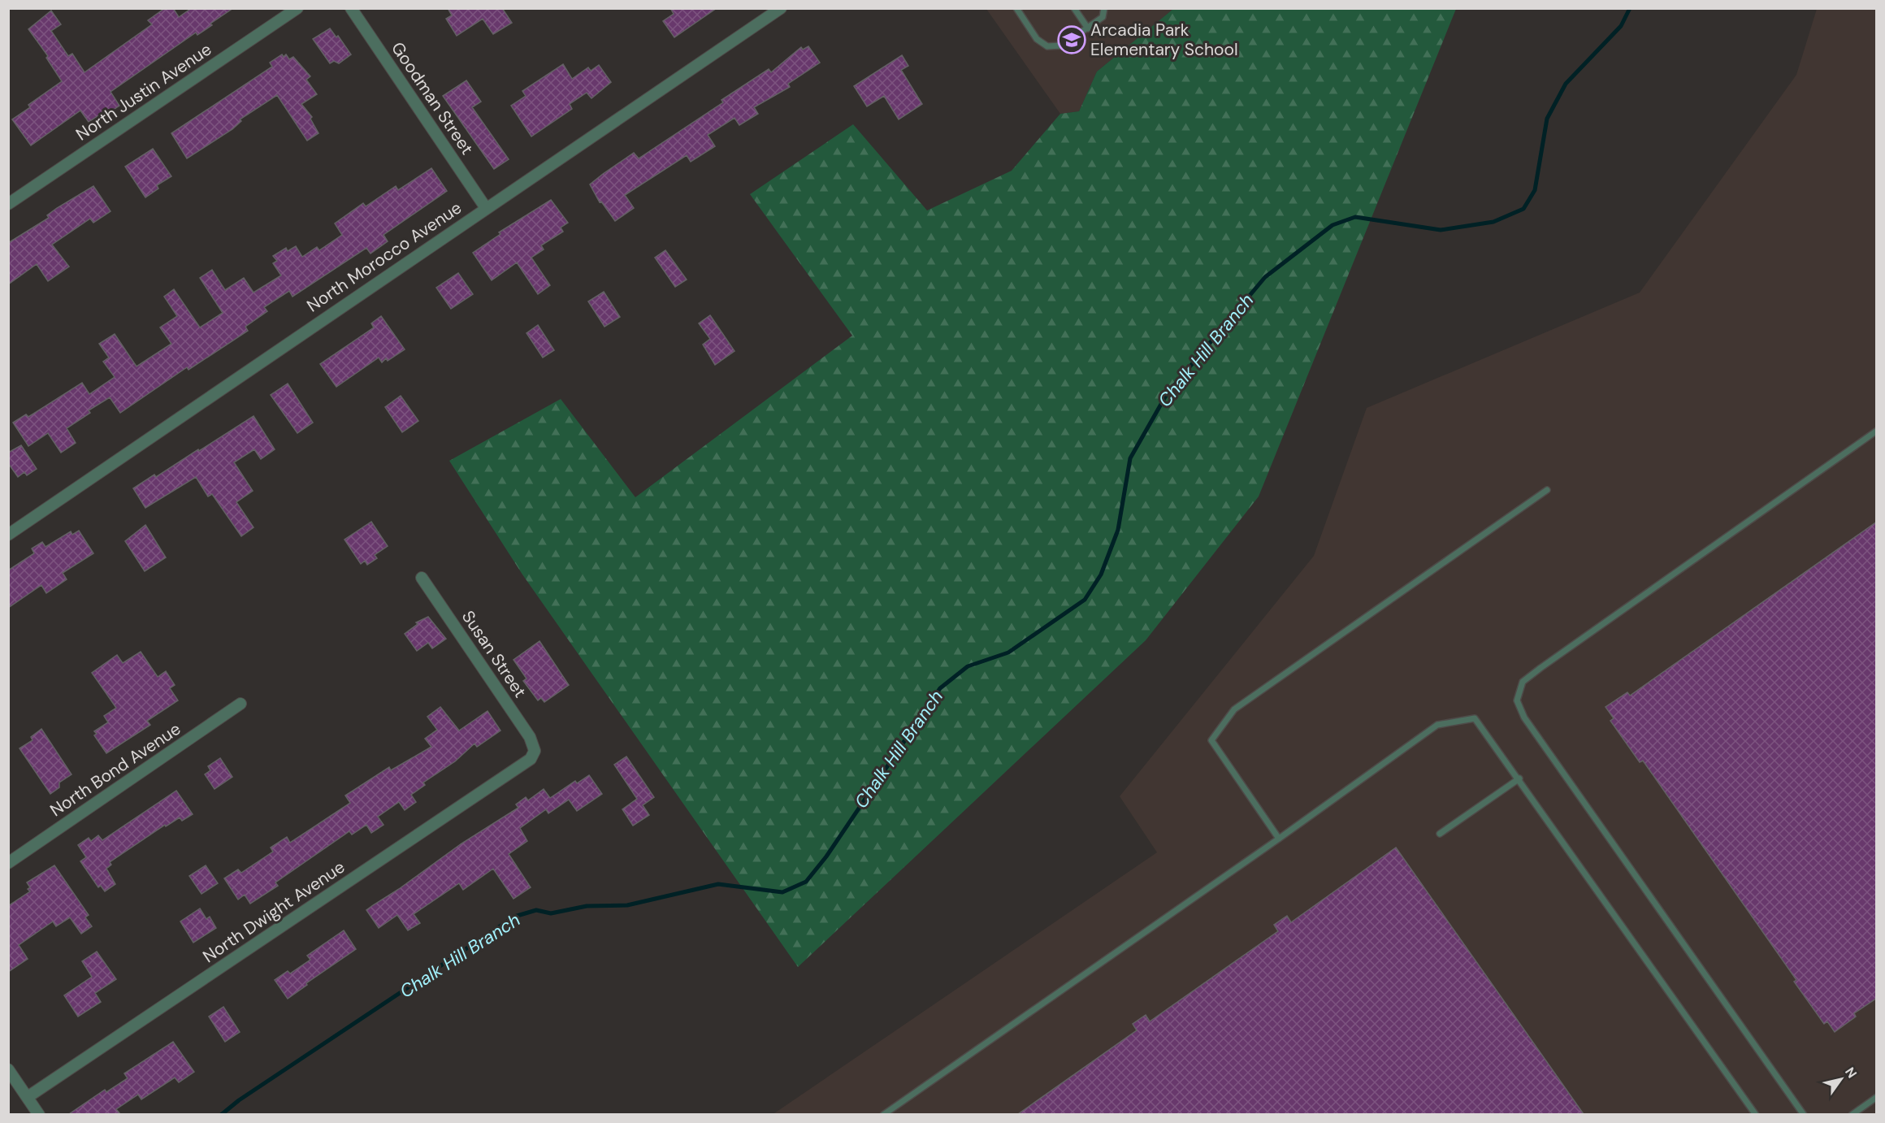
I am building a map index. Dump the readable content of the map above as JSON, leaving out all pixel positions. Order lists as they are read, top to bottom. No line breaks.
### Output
{"streets":{"street":["North Justin Avenue","Goodman Street","North Morocco Avenue","Susan Street","North Bond Avenue","North Dwight Avenue"]},"crossings":[["Goodman Street","North Morocco Avenue"],["Susan Street","North Dwight Avenue"]],"water":["Chalk Hill Branch"],"places":{"school or university":["Arcadia Park Elementary School"]},"north":"top right"}
